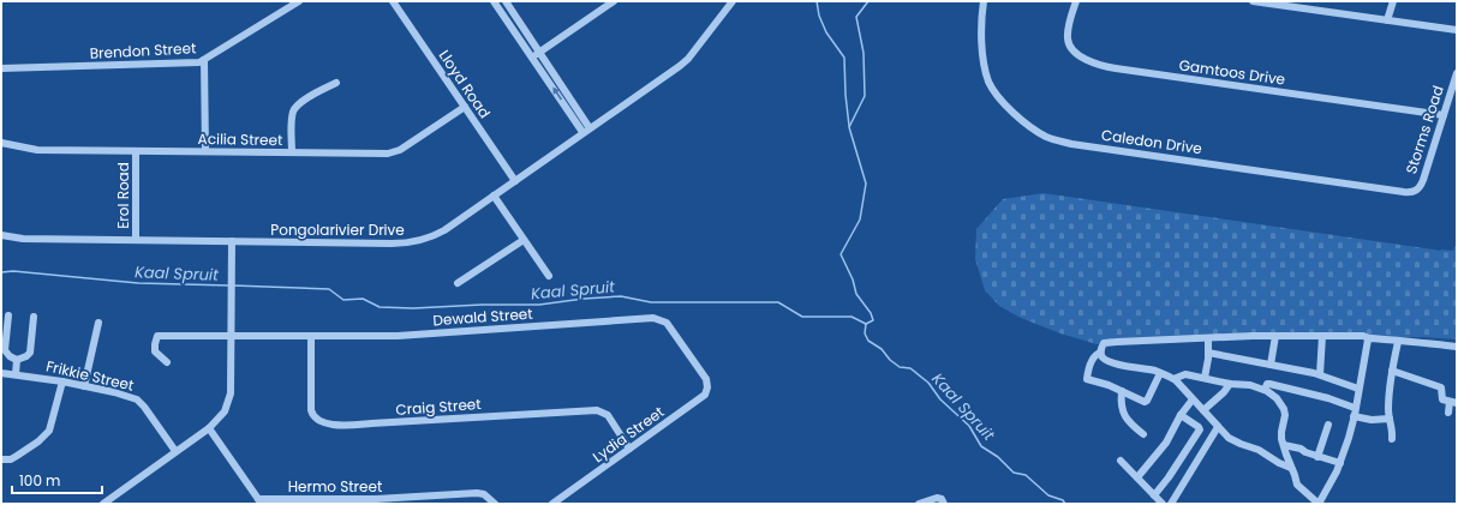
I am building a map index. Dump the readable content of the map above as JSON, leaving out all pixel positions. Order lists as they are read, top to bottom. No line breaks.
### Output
{"streets":{"street":["Brendon Street","Gamtoos Drive","Lloyd Road","Storms Road","Acilia Street","Caledon Drive","Erol Road","Pongolarivier Drive","Dewald Street","Frikkie Street","Craig Street","Lydia Street","Hermo Street"]},"crossings":[["Gamtoos Drive","Storms Road"],["Lloyd Road","Acilia Street"],["Lloyd Road","Pongolarivier Drive"],["Storms Road","Caledon Drive"],["Acilia Street","Erol Road"],["Erol Road","Pongolarivier Drive"],["Dewald Street","Craig Street"],["Dewald Street","Lydia Street"],["Craig Street","Lydia Street"]],"water":["Kaal Spruit"],"scale_bar":"100 m"}
